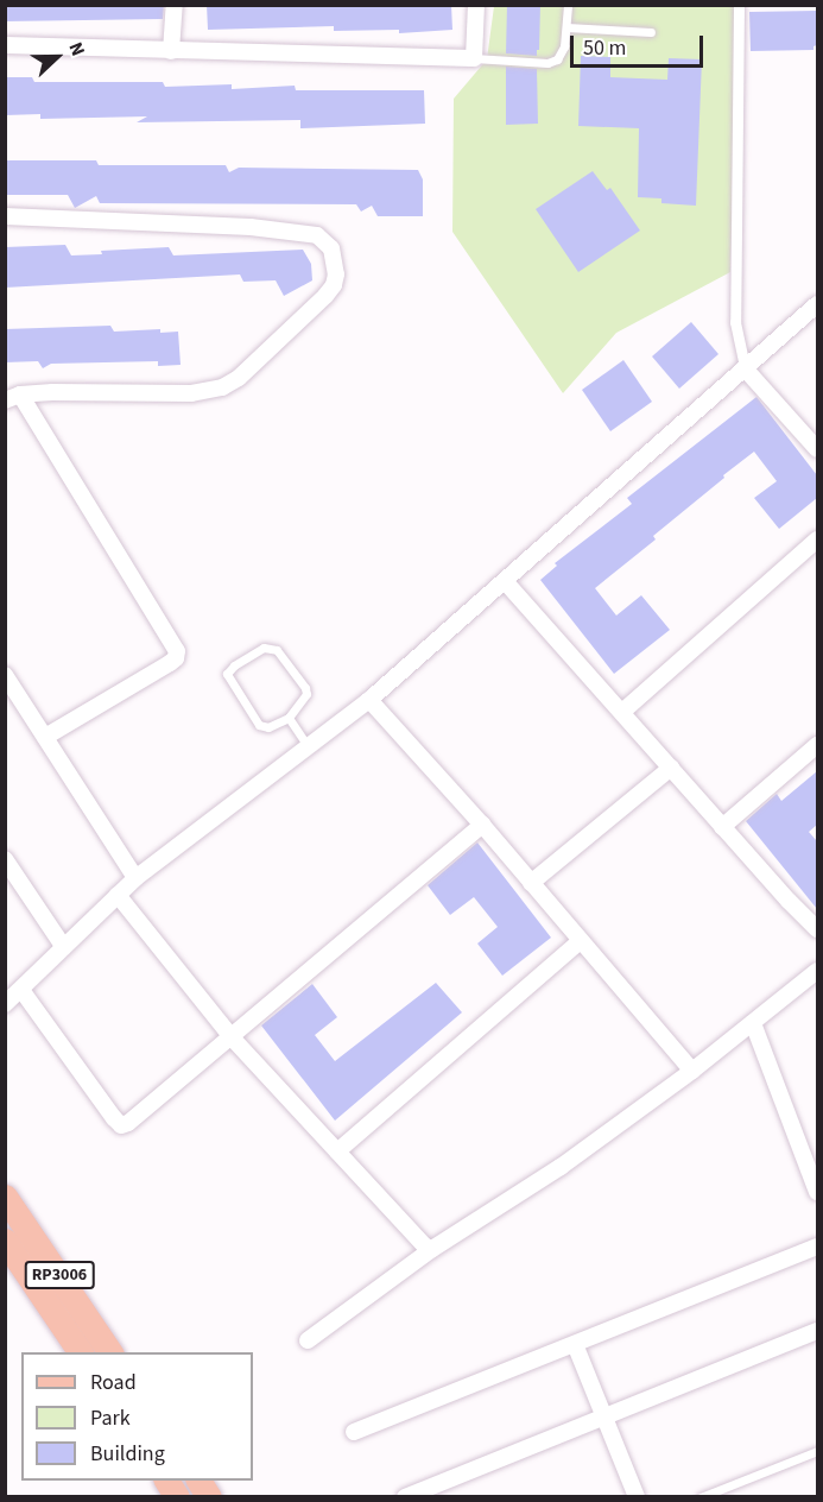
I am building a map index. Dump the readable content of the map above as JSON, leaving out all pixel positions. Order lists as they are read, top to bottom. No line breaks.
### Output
{"streets":{"main road":["RP3006"]},"legend":["Road","Park","Building"],"scale_bar":"50 m","north":"right"}
